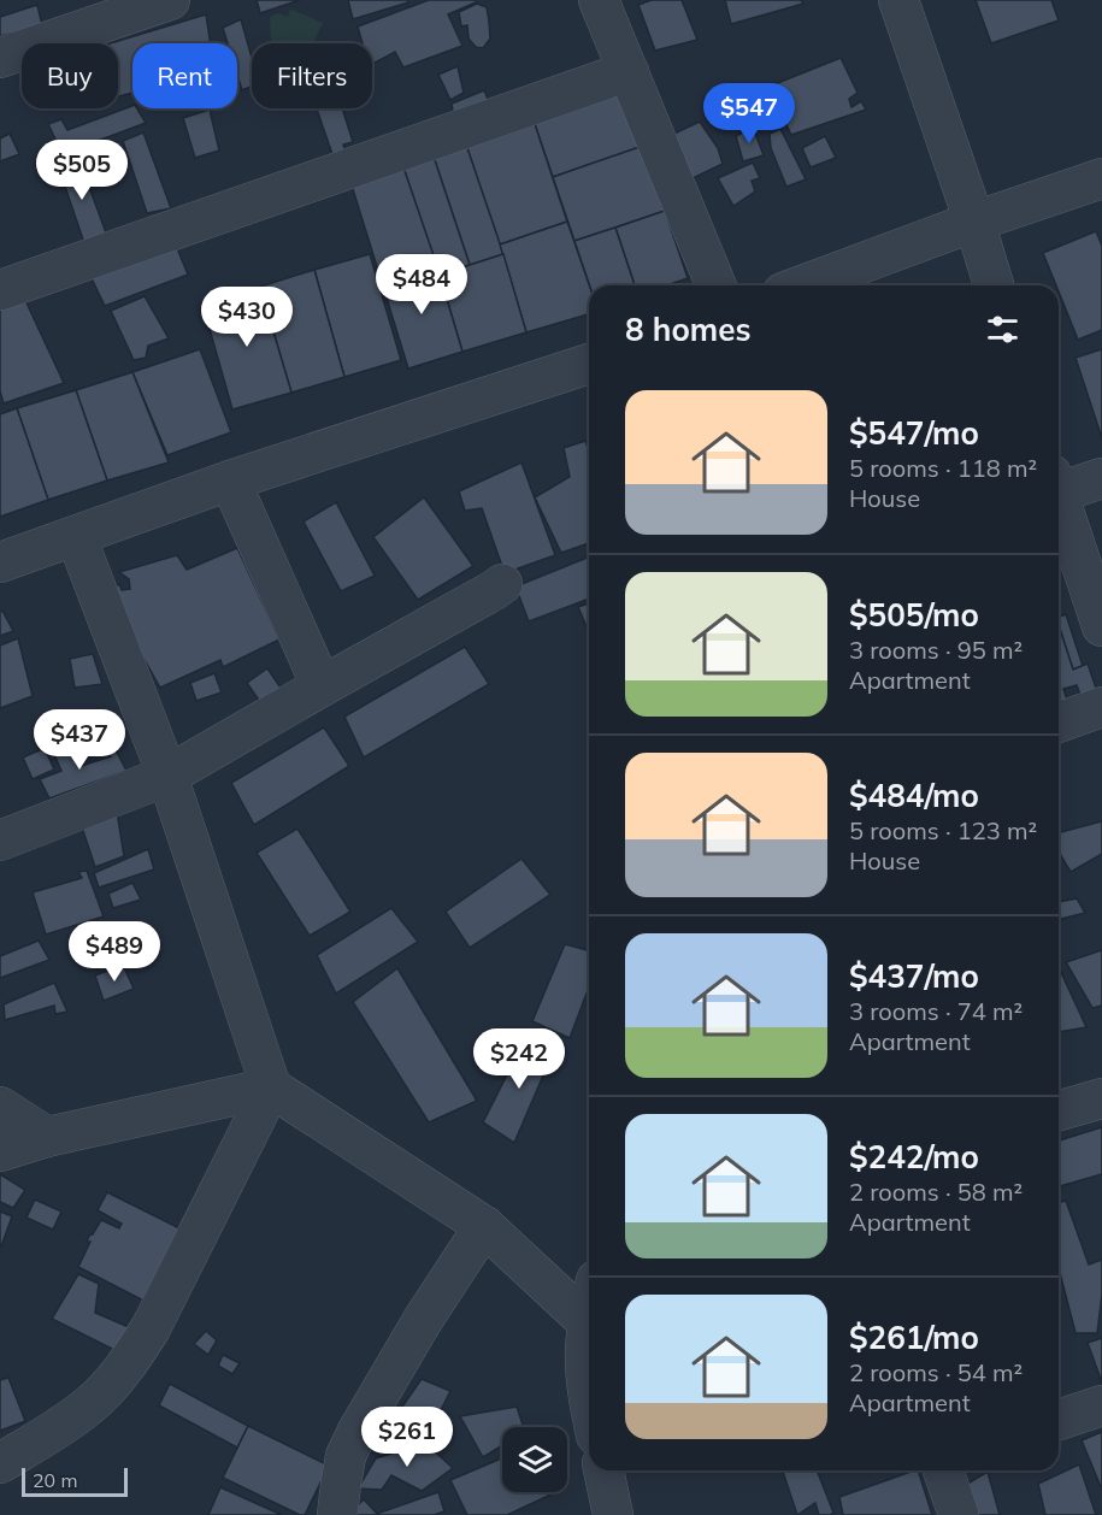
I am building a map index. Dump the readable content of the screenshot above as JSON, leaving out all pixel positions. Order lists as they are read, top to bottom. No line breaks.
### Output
{"scale_bar":"20 m","page":{"chip":["Buy","Rent","Filters"],"price":["$547","$505","$484","$430","$437","$489","$242","$261"],"heading":"8 homes","list":[{"name":"$547/mo","note":"5 rooms · 118 m² · House"},{"name":"$505/mo","note":"3 rooms · 95 m² · Apartment"},{"name":"$484/mo","note":"5 rooms · 123 m² · House"},{"name":"$437/mo","note":"3 rooms · 74 m² · Apartment"},{"name":"$242/mo","note":"2 rooms · 58 m² · Apartment"},{"name":"$261/mo","note":"2 rooms · 54 m² · Apartment"}],"scale":"20 m"}}
